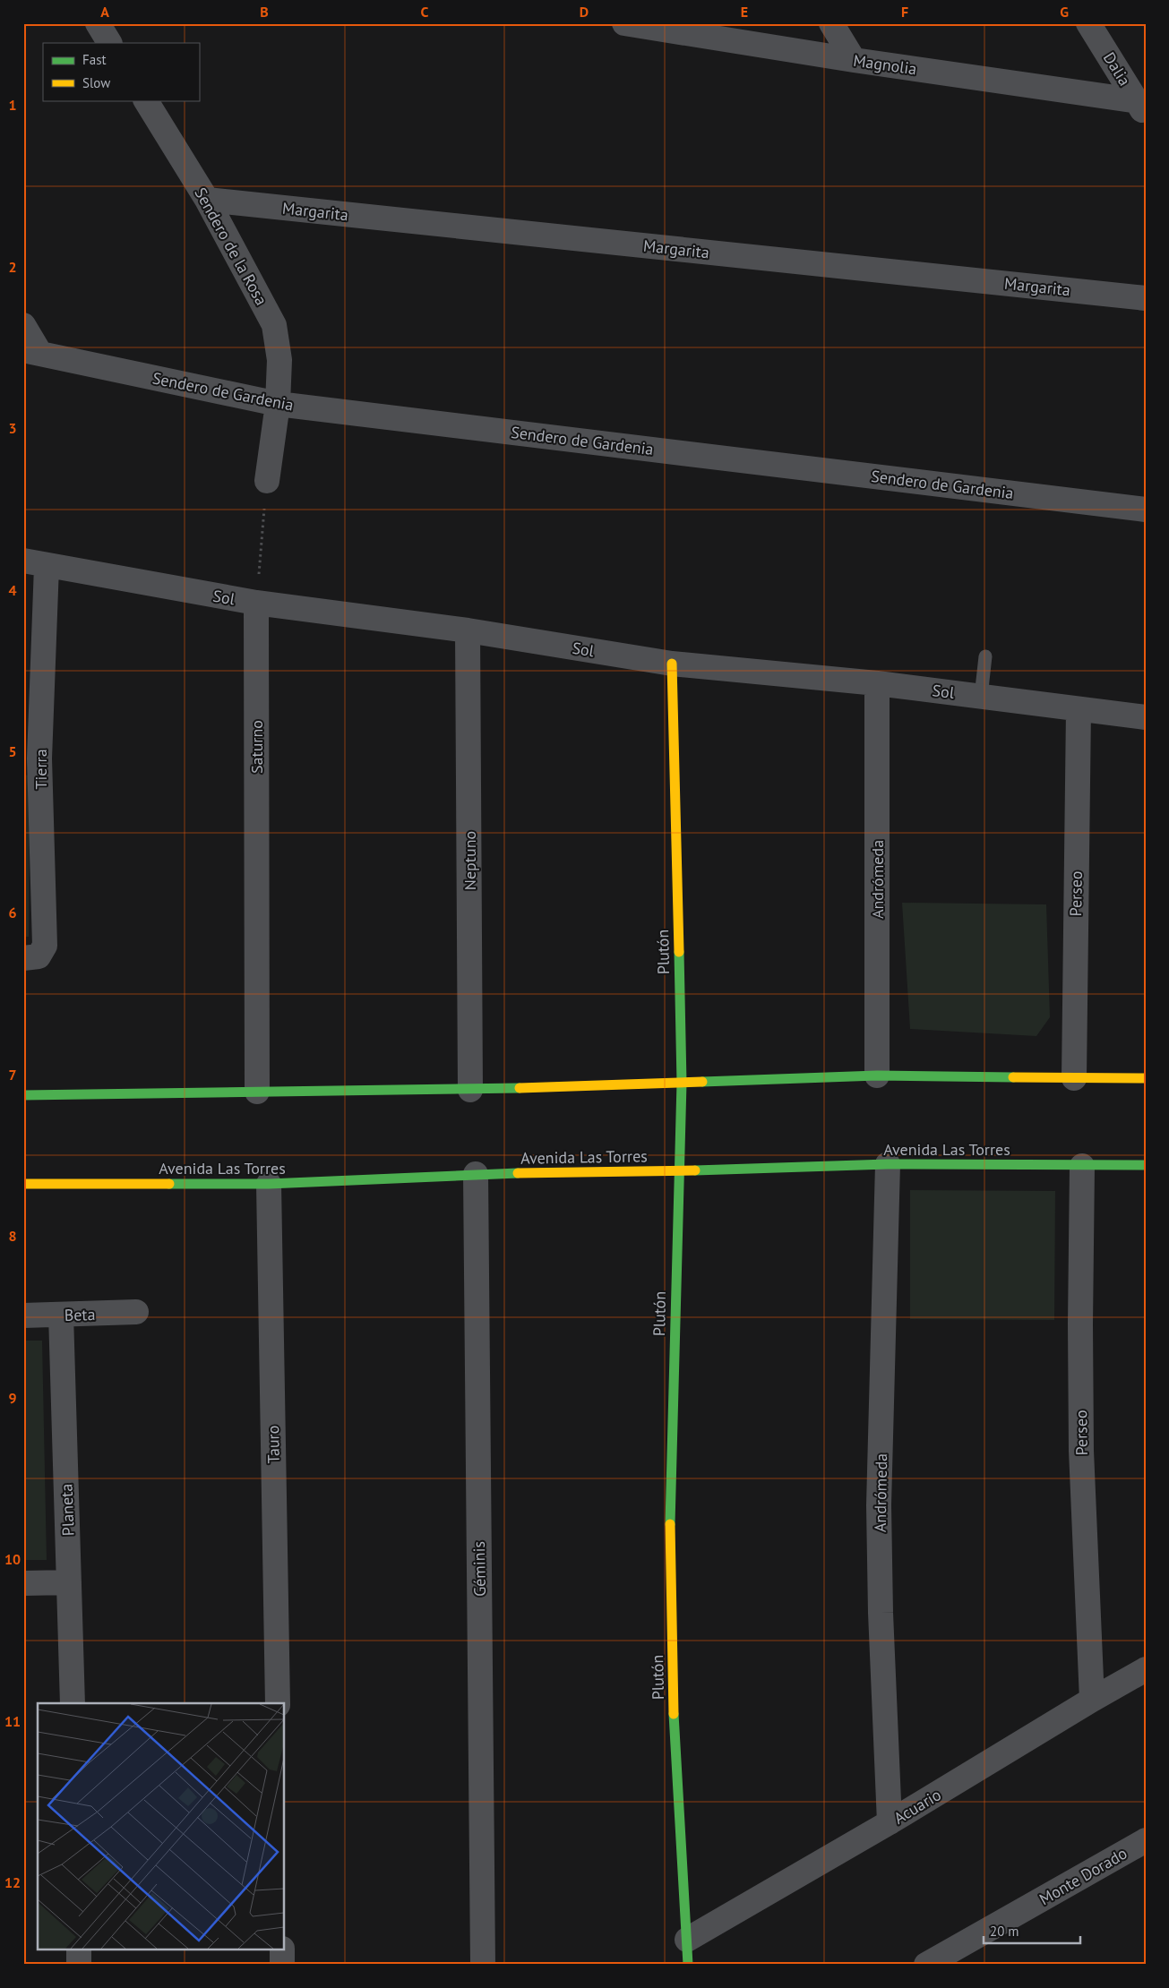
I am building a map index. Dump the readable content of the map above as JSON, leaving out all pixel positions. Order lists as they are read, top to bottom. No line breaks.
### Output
{"streets":{"street":["Magnolia","Dalia","Margarita","Sendero de la Rosa","Sendero de Gardenia","Sol","Saturno","Tierra","Neptuno","Andrómeda","Perseo","Plutón","Avenida Las Torres","Beta","Tauro","Planeta","Géminis","Acuario","Monte Dorado"]},"crossings":[["Magnolia","Dalia"],["Margarita","Sendero de la Rosa"],["Sendero de la Rosa","Sendero de Gardenia"],["Sol","Saturno"],["Sol","Tierra"],["Sol","Neptuno"],["Sol","Andrómeda"],["Sol","Perseo"],["Sol","Plutón"],["Andrómeda","Avenida Las Torres"],["Andrómeda","Acuario"],["Perseo","Avenida Las Torres"],["Perseo","Acuario"],["Plutón","Avenida Las Torres"],["Plutón","Acuario"],["Avenida Las Torres","Tauro"],["Avenida Las Torres","Géminis"],["Beta","Planeta"]],"legend":["Fast","Slow"],"scale_bar":"20 m","grid":{"columns":["A","B","C","D","E","F","G"],"rows":["1","2","3","4","5","6","7","8","9","10","11","12"]}}
